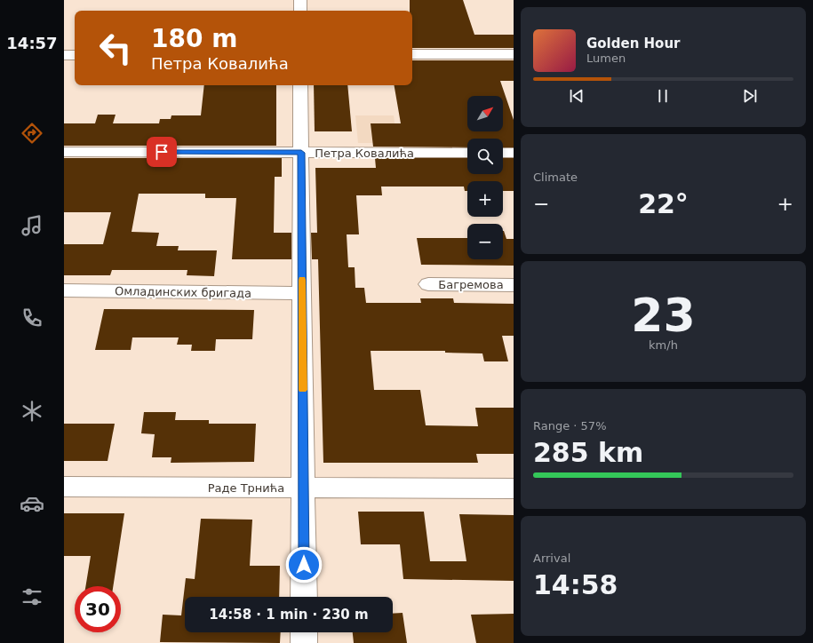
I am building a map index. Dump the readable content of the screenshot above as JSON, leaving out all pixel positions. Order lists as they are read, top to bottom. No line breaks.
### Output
{"streets":{"street":["Петра Ковалића","Багремова","Омладинских бригада","Раде Трнића"]},"north":"top right","page":{"tabs":"14:57","turn":["180 m","Петра Ковалића"],"song":["Golden Hour","Lumen"],"map_buttons":["+","−"],"tile":["Climate",["23","km/h"],["Range · 57%","285 km"],["Arrival","14:58"]],"heat":["−","22°","+"],"limit":"30","trip":"14:58 · 1 min · 230 m"}}
